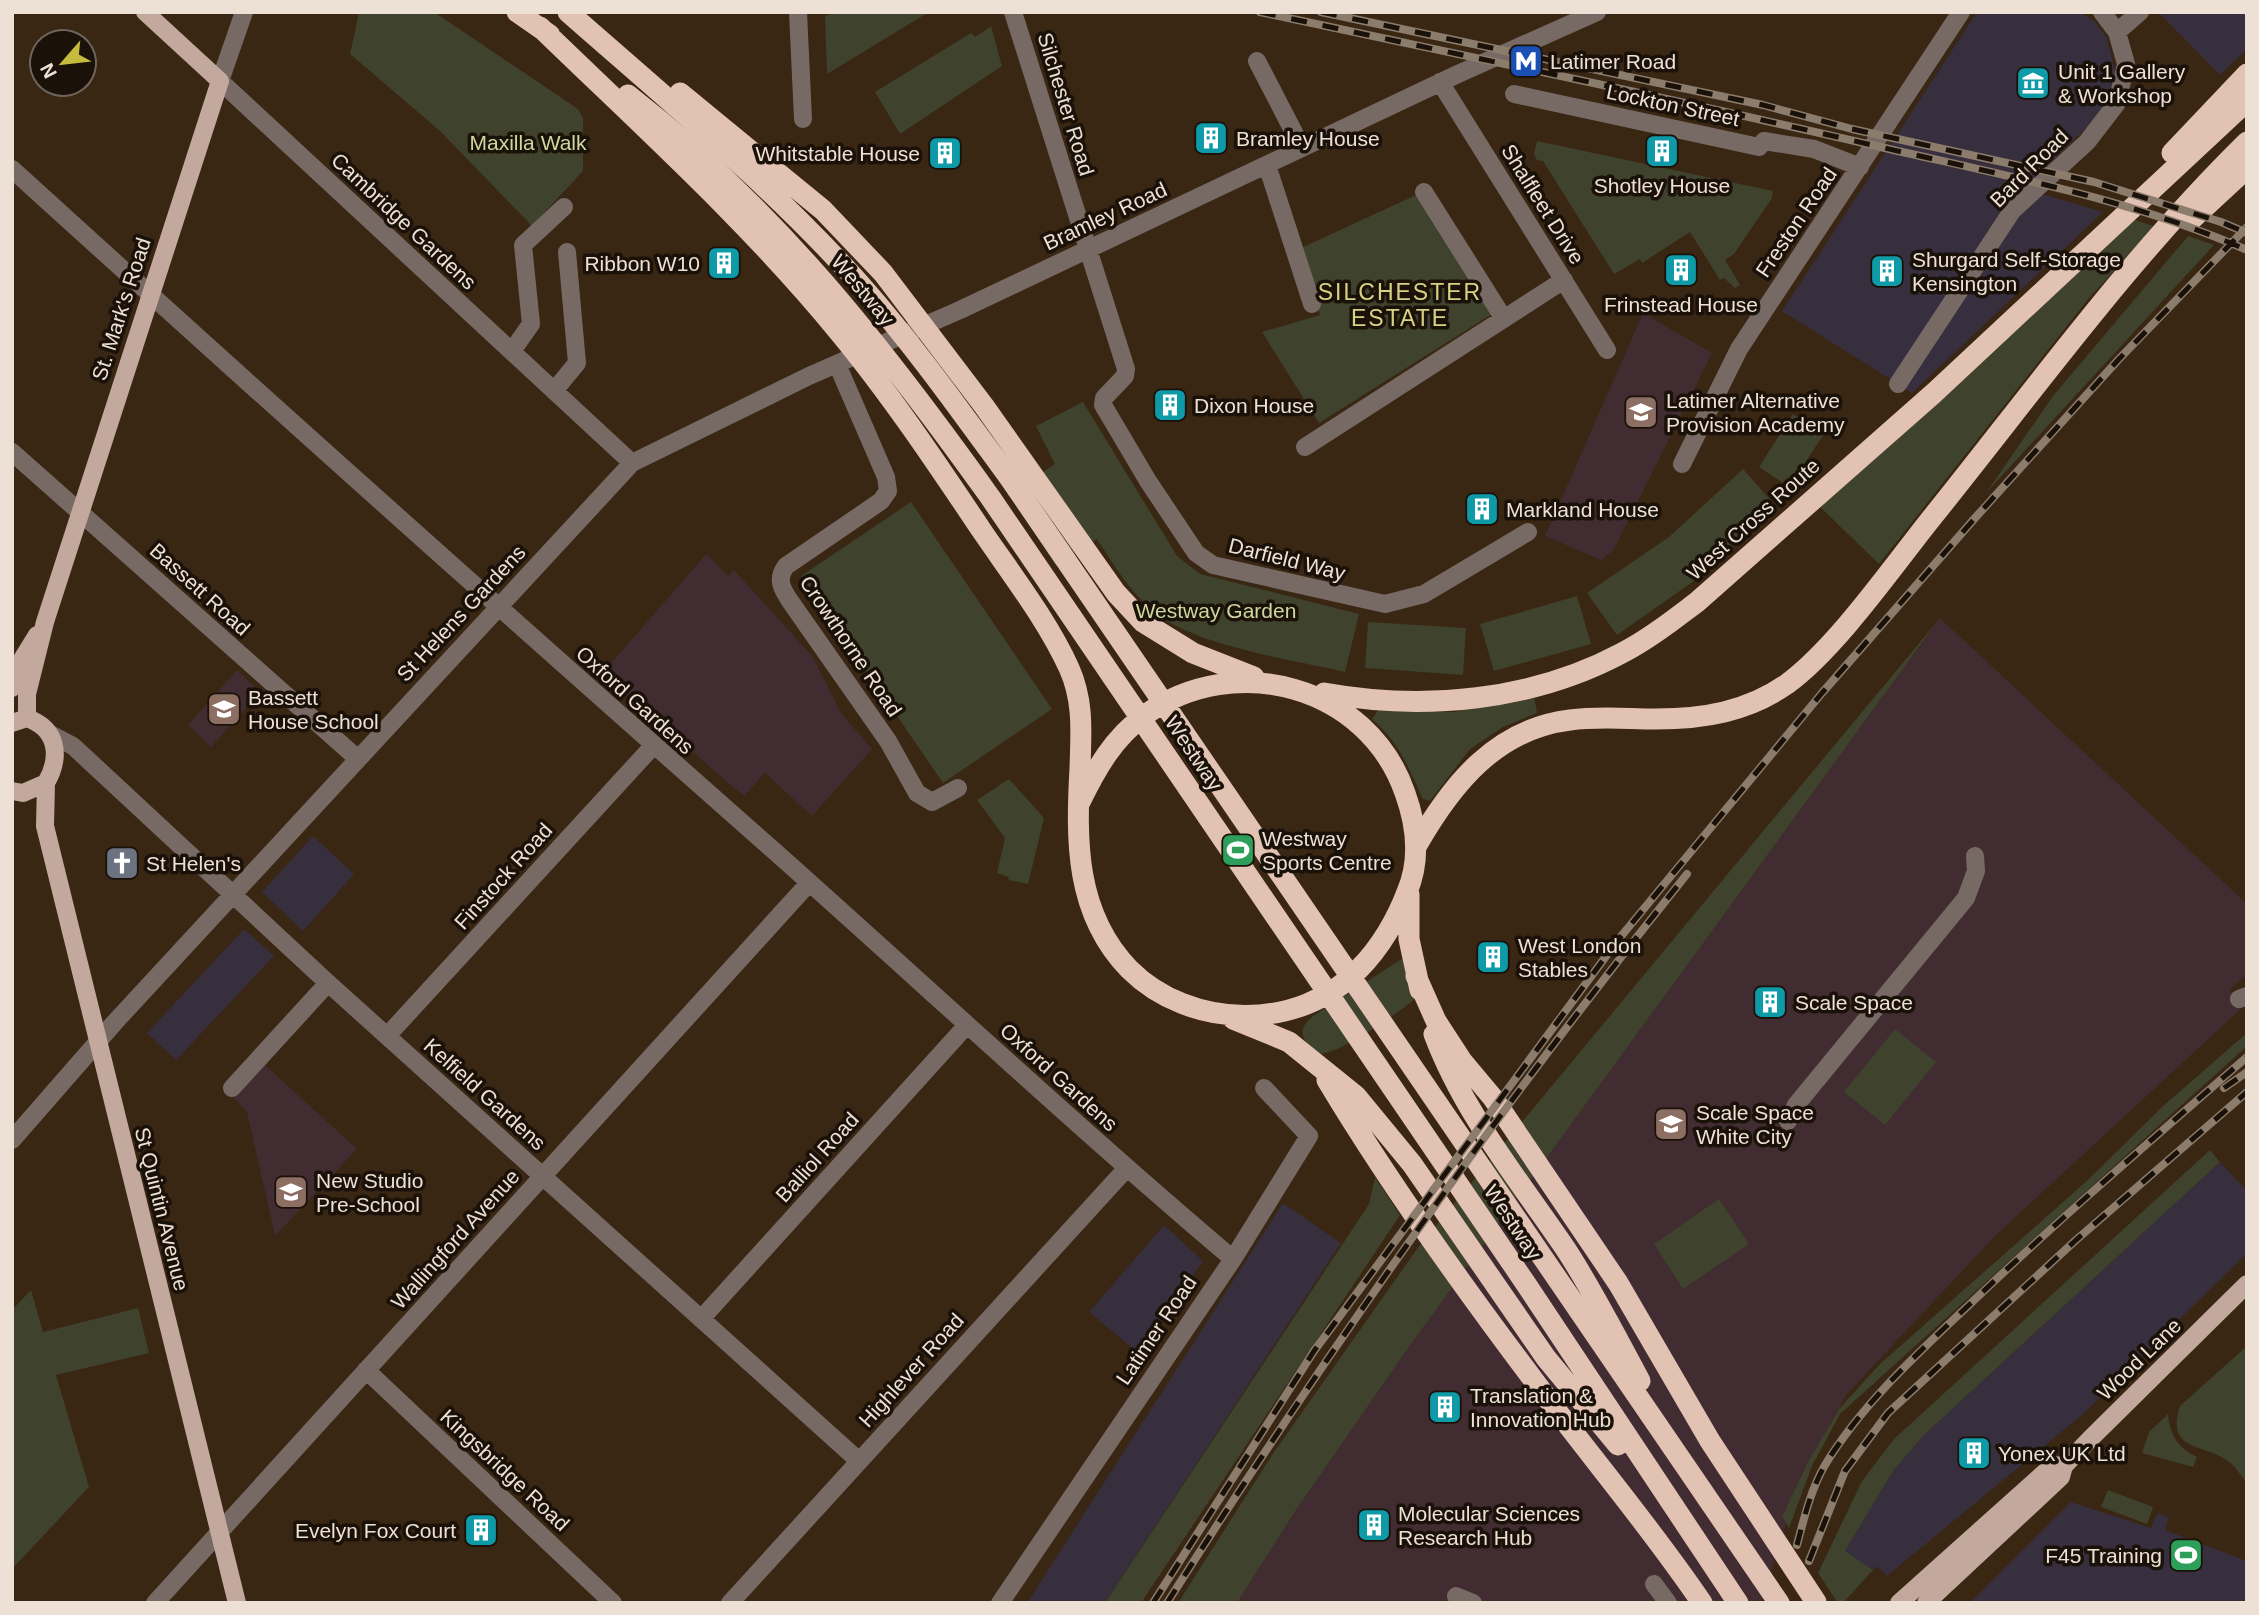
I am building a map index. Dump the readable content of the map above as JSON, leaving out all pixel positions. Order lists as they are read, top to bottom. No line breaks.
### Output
{"streets":{"highway":["Westway","West Cross Route"],"main road":["Cambridge Gardens","St. Mark's Road","St Quintin Avenue","Wood Lane"],"street":["Silchester Road","Lockton Street","Bard Road","Shalfleet Drive","Bramley Road","Freston Road","Darfield Way","Bassett Road","St Helens Gardens","Crowthorne Road","Oxford Gardens","Finstock Road","Kelfield Gardens","Balliol Road","Wallingford Avenue","Latimer Road","Highlever Road","Kingsbridge Road"]},"crossings":[["Silchester Road","Bramley Road"],["Silchester Road","Darfield Way"],["Lockton Street","Freston Road"],["Shalfleet Drive","Bramley Road"],["Bramley Road","Cambridge Gardens"],["Bramley Road","Darfield Way"],["Bramley Road","St Helens Gardens"],["Bramley Road","Crowthorne Road"],["Cambridge Gardens","St. Mark's Road"],["Cambridge Gardens","St Helens Gardens"],["St. Mark's Road","Bassett Road"],["St. Mark's Road","Oxford Gardens"],["Bassett Road","St Helens Gardens"],["St Helens Gardens","Oxford Gardens"],["St Helens Gardens","Kelfield Gardens"],["St Helens Gardens","St Quintin Avenue"],["Oxford Gardens","Finstock Road"],["Oxford Gardens","Balliol Road"],["Oxford Gardens","Wallingford Avenue"],["Oxford Gardens","Latimer Road"],["Oxford Gardens","Highlever Road"],["Finstock Road","Kelfield Gardens"],["Kelfield Gardens","Balliol Road"],["Kelfield Gardens","Wallingford Avenue"],["Kelfield Gardens","Highlever Road"],["St Quintin Avenue","Wallingford Avenue"],["Wallingford Avenue","Kingsbridge Road"]],"districts":["SILCHESTER ESTATE"],"parks":["Maxilla Walk","Westway Garden"],"places":{"metro station":["Latimer Road"],"museum":["Unit 1 Gallery & Workshop"],"building":["Bramley House","Shotley House","Whitstable House","Ribbon W10","Frinstead House","Shurgard Self-Storage Kensington","Dixon House","Markland House","West London Stables","Scale Space","Translation & Innovation Hub","Yonex UK Ltd","Molecular Sciences Research Hub","Evelyn Fox Court"],"school or university":["Latimer Alternative Provision Academy","Bassett House School","Scale Space White City","New Studio Pre-School"],"sports":["Westway Sports Centre","F45 Training"],"church":["St Helen's"]},"north":"bottom left"}
